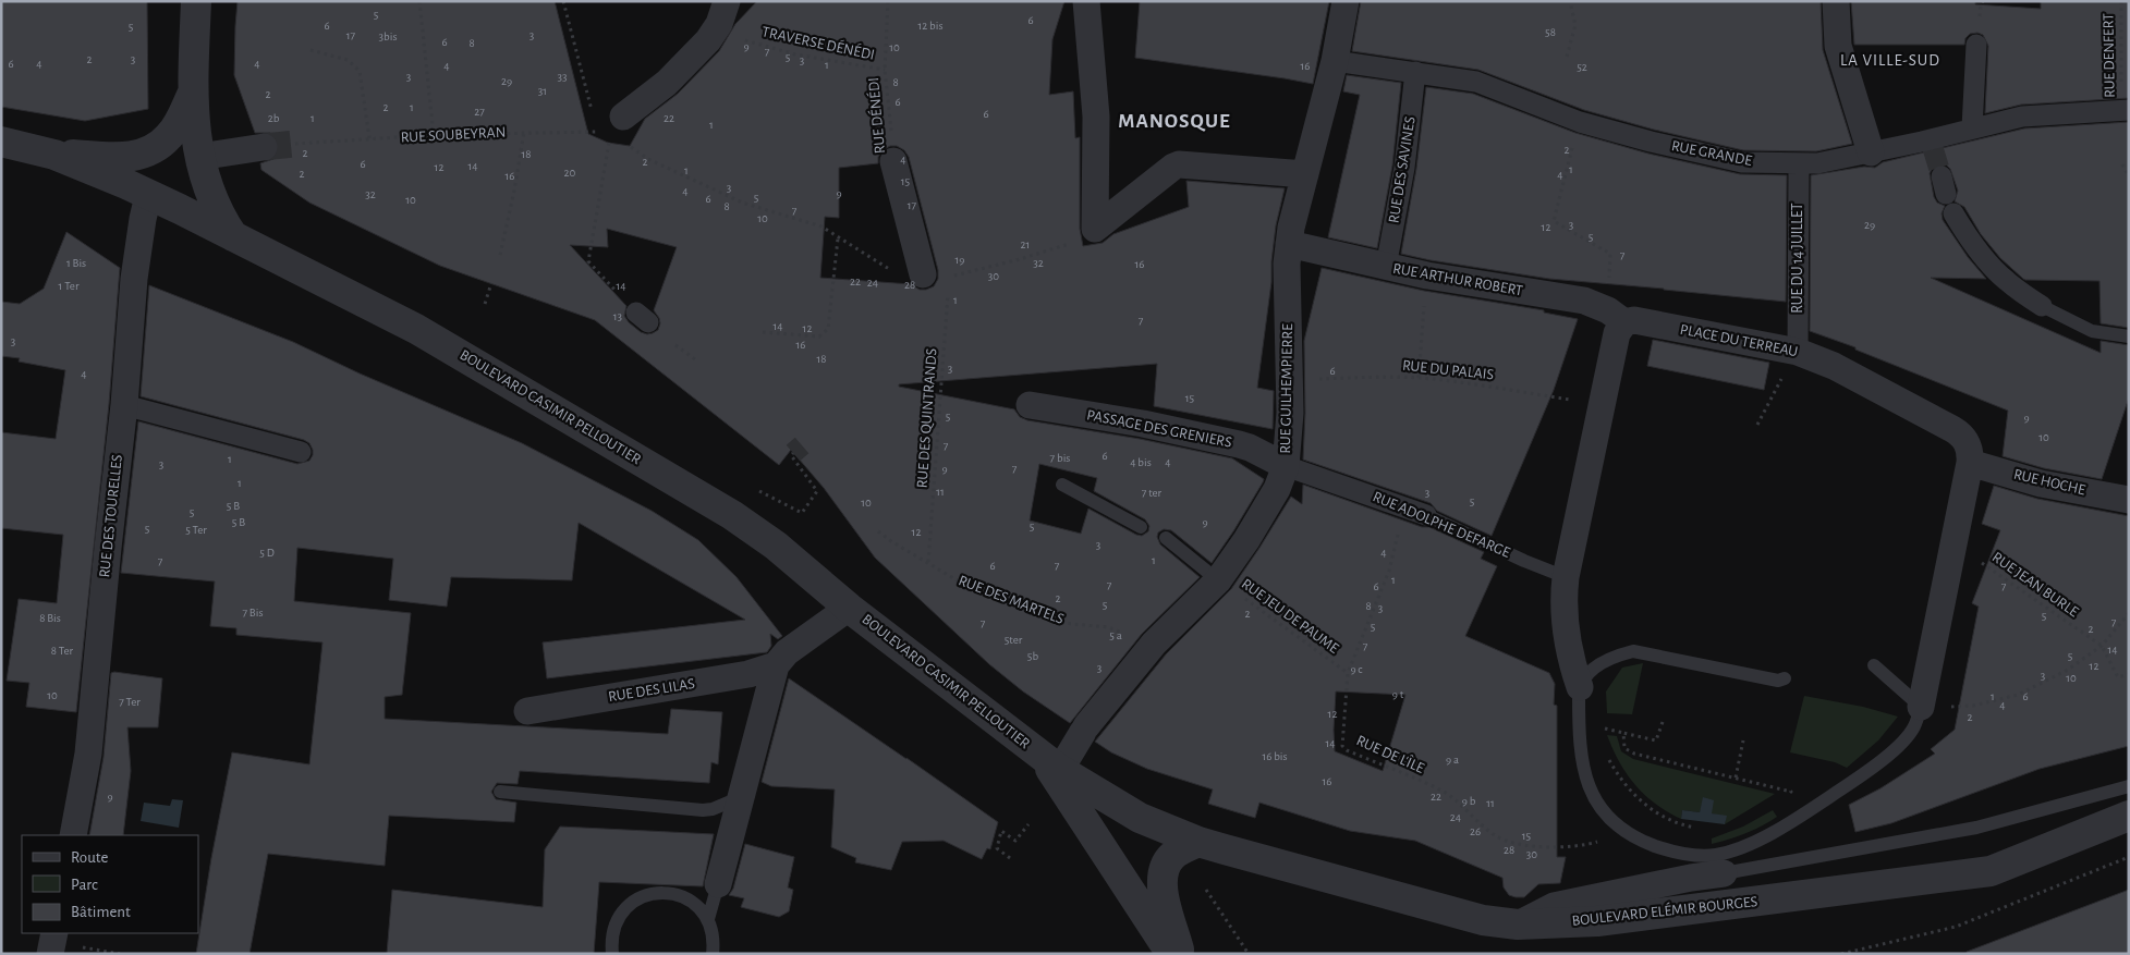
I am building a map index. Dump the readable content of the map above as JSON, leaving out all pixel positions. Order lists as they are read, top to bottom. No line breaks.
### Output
{"streets":{"street":["RUE GRANDE","RUE DES SAVINES","RUE DU 14 JUILLET","RUE ARTHUR ROBERT","PLACE DU TERREAU","RUE GUILHEMPIERRE","BOULEVARD CASIMIR PELLOUTIER","PASSAGE DES GRENIERS","RUE HOCHE","RUE DES TOURELLES","RUE ADOLPHE DEFARGE","RUE DES LILAS","BOULEVARD ELÉMIR BOURGES"],"path":["TRAVERSE DÉNÉDI","RUE DENFERT","RUE DÉNÉDI","RUE SOUBEYRAN","RUE DU PALAIS","RUE DES QUINTRANDS","RUE JEAN BURLE","RUE DES MARTELS","RUE JEU DE PAUME","RUE DE L'ÎLE"]},"crossings":[["TRAVERSE DÉNÉDI","RUE DÉNÉDI"],["RUE DENFERT","RUE GRANDE"],["RUE GRANDE","RUE DES SAVINES"],["RUE GRANDE","RUE DU 14 JUILLET"],["RUE GRANDE","RUE GUILHEMPIERRE"],["RUE DES SAVINES","RUE ARTHUR ROBERT"],["RUE DU 14 JUILLET","PLACE DU TERREAU"],["RUE ARTHUR ROBERT","PLACE DU TERREAU"],["RUE ARTHUR ROBERT","RUE GUILHEMPIERRE"],["PLACE DU TERREAU","RUE HOCHE"],["PLACE DU TERREAU","RUE JEAN BURLE"],["RUE DU PALAIS","RUE GUILHEMPIERRE"],["RUE GUILHEMPIERRE","BOULEVARD CASIMIR PELLOUTIER"],["RUE GUILHEMPIERRE","PASSAGE DES GRENIERS"],["RUE GUILHEMPIERRE","RUE ADOLPHE DEFARGE"],["RUE GUILHEMPIERRE","RUE DES MARTELS"],["RUE GUILHEMPIERRE","RUE JEU DE PAUME"],["RUE GUILHEMPIERRE","BOULEVARD ELÉMIR BOURGES"],["BOULEVARD CASIMIR PELLOUTIER","RUE DES TOURELLES"],["BOULEVARD CASIMIR PELLOUTIER","RUE DES LILAS"],["BOULEVARD CASIMIR PELLOUTIER","BOULEVARD ELÉMIR BOURGES"],["RUE DES QUINTRANDS","RUE DES MARTELS"],["PASSAGE DES GRENIERS","RUE ADOLPHE DEFARGE"],["RUE ADOLPHE DEFARGE","RUE DE L'ÎLE"],["RUE JEU DE PAUME","RUE DE L'ÎLE"]],"districts":["LA VILLE-SUD","MANOSQUE"],"house_numbers":["5","6","6","12 bis","5","58","17","3","3bis","6","8","9","10","7","5","2","3","3","6","4","4","1","4","16","52","3","33","29","8","31","2","6","2","1","27","6","2b","1","22","1","2","2","18","4","2","6","14","12","1","1","20","2","4","16","15","3","4","9","32","5","6","10","17","8","7","10","3","29","12","5","21","7","19","1 Bis","32","16","30","22","24","28","1 Ter","14","1","13","7","14","12","3","16","18","3","6","4","15","5","9","10","7","6","7 bis","1","4 bis","4","3","9","7","1","11","7 ter","3","5","10","5 B","5","5 B","9","5","5","5 Ter","12","3","5 D","4","1","7","6","7","1","7","6","7","2","5","8","3","7 Bis","2","5","8 Bis","7","7","5","2","5 a","5ter","7","14","8 Ter","5b","5","12","3","9 c","3","10","9 t","10","1","6","7 Ter","4","12","2","14","16 bis","9 a","16","9","22","9 b","11","24","26","15","28","30"],"legend":["Route","Parc","Bâtiment"]}
